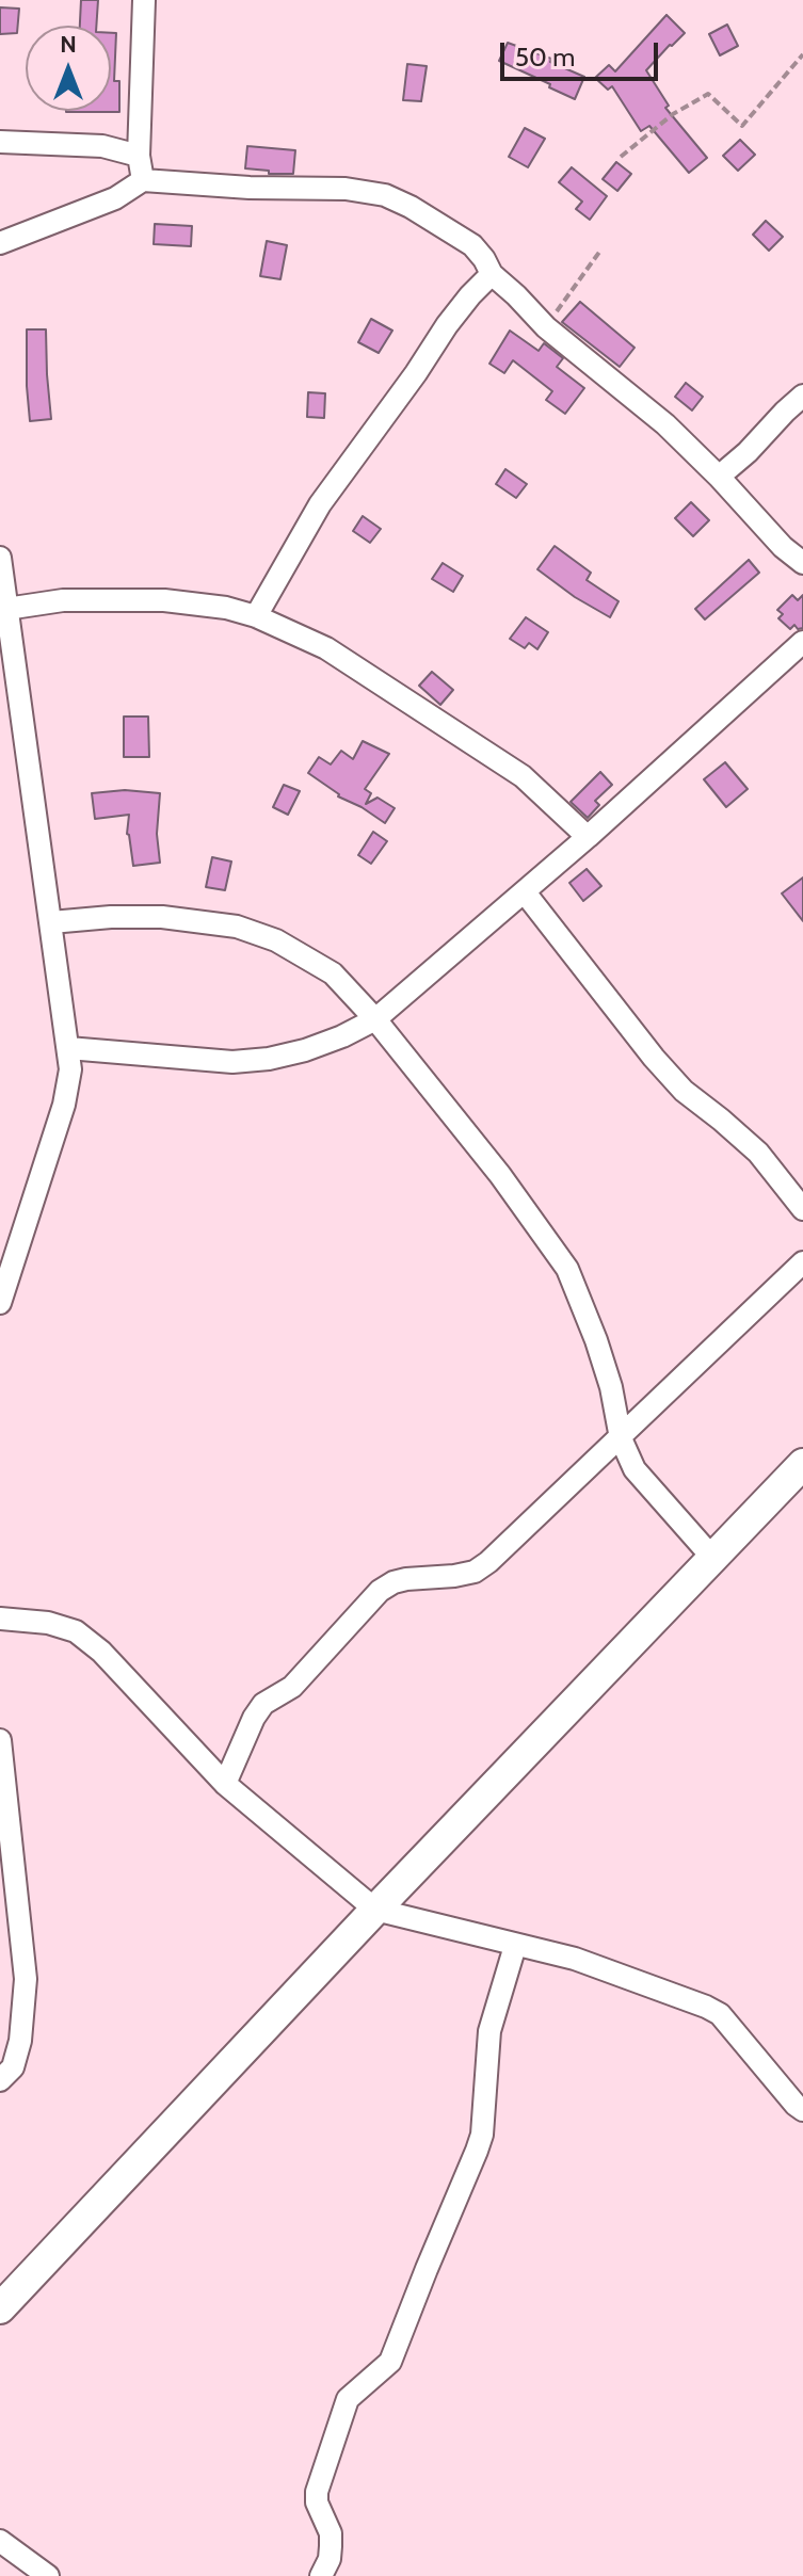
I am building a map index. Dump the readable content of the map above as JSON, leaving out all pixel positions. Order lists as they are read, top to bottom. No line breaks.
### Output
{"scale_bar":"50 m","north":"top"}
